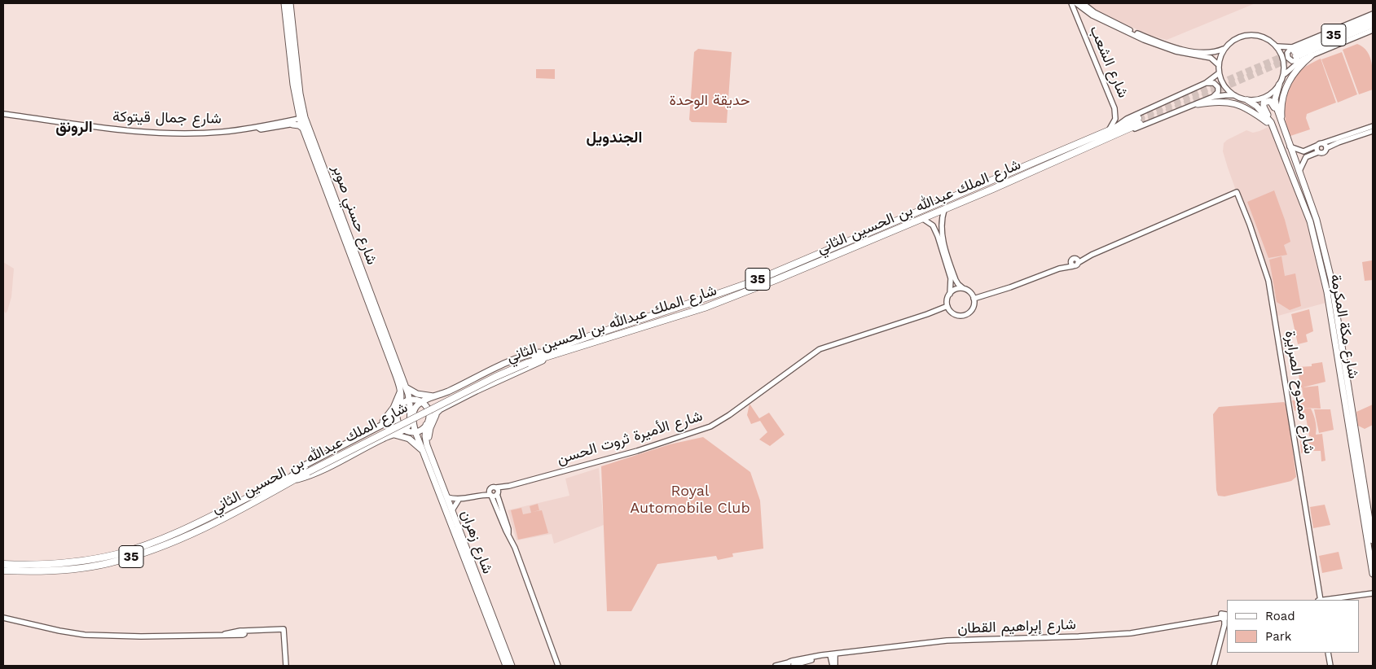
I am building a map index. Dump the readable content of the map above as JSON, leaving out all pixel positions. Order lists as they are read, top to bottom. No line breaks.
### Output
{"streets":{"highway":["35","شارع الملك عبدالله بن الحسين الثاني"],"main road":["شارع حسني صوبر","شارع مكة المكرمة","شارع زهران"],"street":["شارع الشعب","شارع جمال قيتوكة","شارع ممدوح الصرايرة","شارع الأميرة ثروت الحسن","شارع إبراهيم القطان"]},"crossings":[["شارع الشعب","شارع الملك عبدالله بن الحسين الثاني"],["شارع الشعب","شارع مكة المكرمة"],["شارع جمال قيتوكة","شارع حسني صوبر"],["شارع ممدوح الصرايرة","شارع الأميرة ثروت الحسن"],["شارع الأميرة ثروت الحسن","شارع زهران"]],"districts":["الرونق","الجندويل"],"parks":["حديقة الوحدة","Royal Automobile Club"],"legend":["Road","Park"]}
